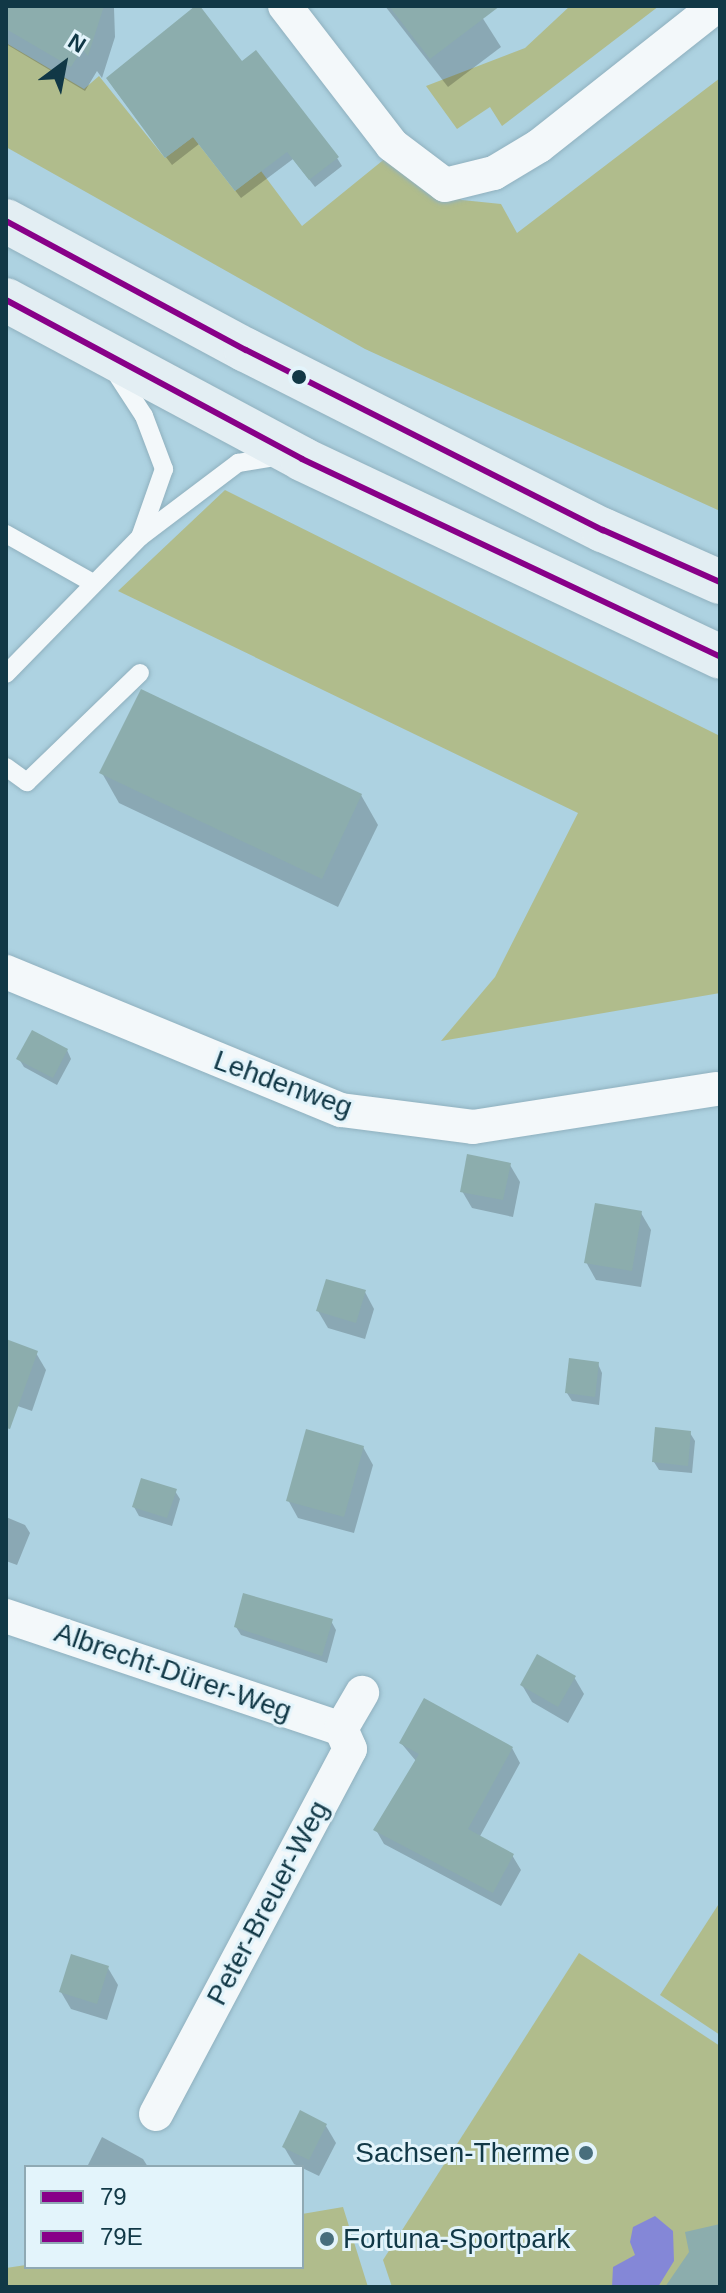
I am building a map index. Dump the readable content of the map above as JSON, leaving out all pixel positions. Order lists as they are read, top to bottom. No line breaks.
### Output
{"streets":{"street":["Lehdenweg","Albrecht-Dürer-Weg","Peter-Breuer-Weg"]},"crossings":[["Albrecht-Dürer-Weg","Peter-Breuer-Weg"]],"places":["Sachsen-Therme","Fortuna-Sportpark"],"lines":["transit line 79","transit line 79E"],"legend":["79","79E"],"north":"top right"}
